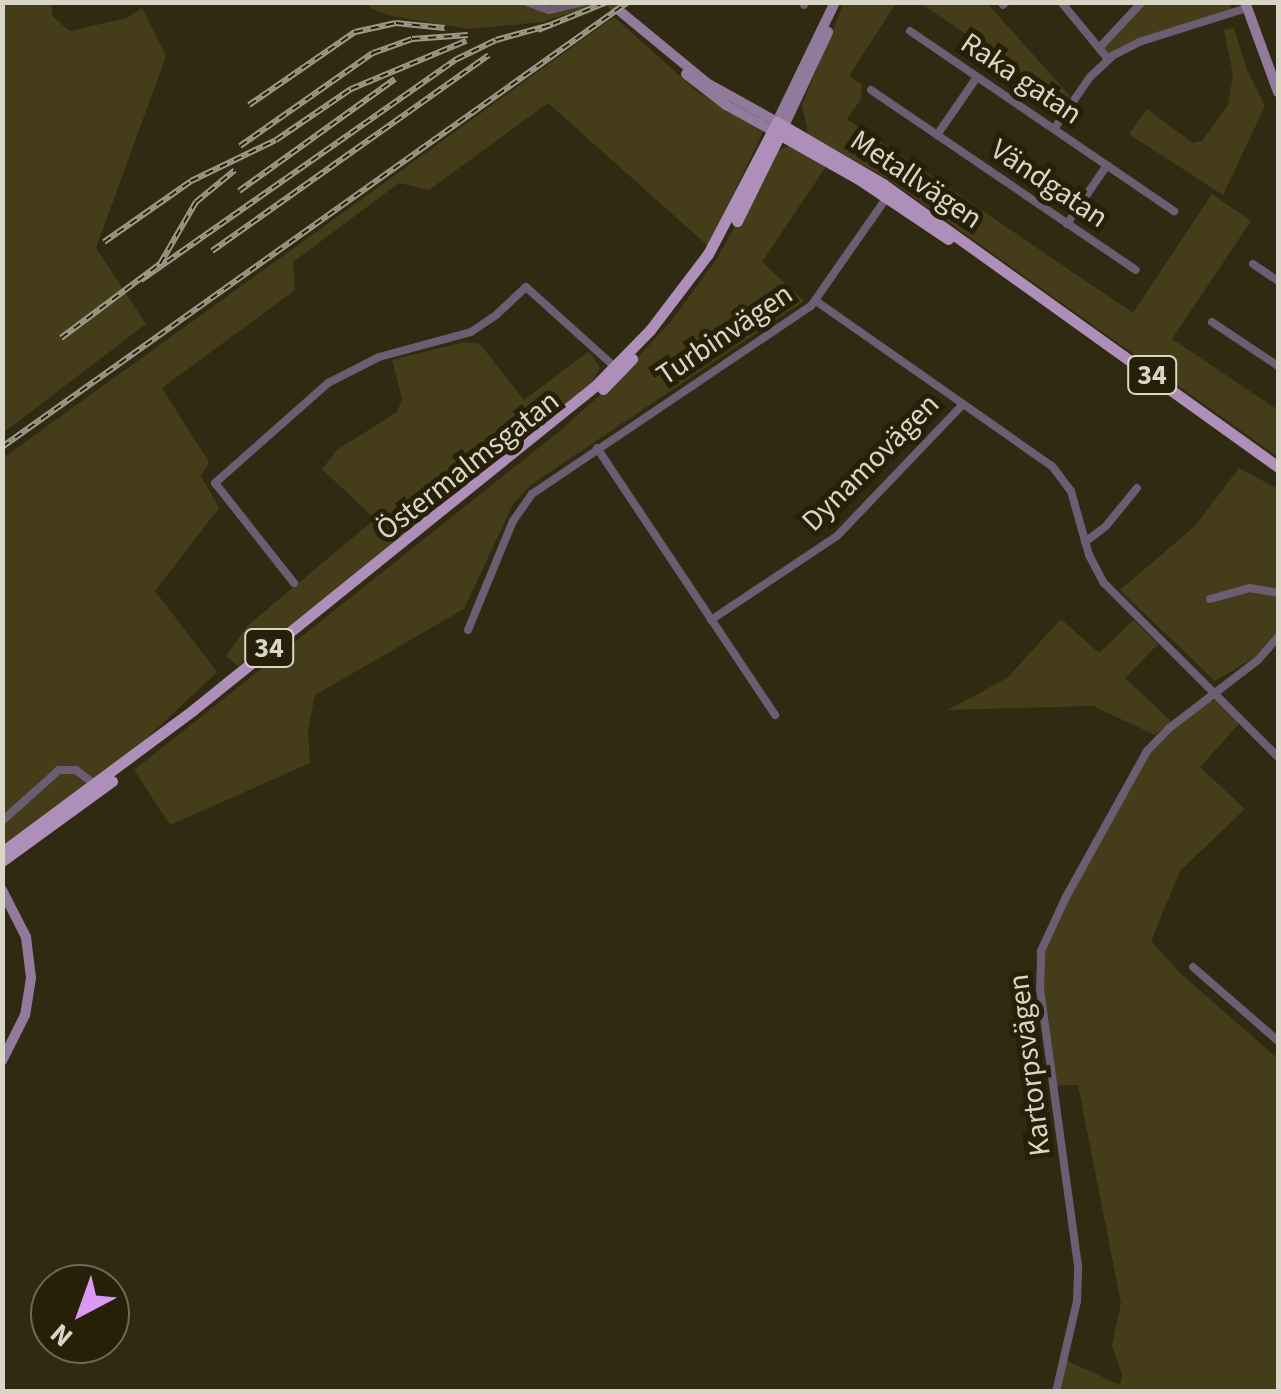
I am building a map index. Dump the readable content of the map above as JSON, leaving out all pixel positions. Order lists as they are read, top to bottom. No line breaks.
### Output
{"streets":{"main road":["Metallvägen","34","Östermalmsgatan"],"street":["Raka gatan","Vändgatan","Turbinvägen","Dynamovägen","Kartorpsvägen"]},"crossings":[["Metallvägen","Turbinvägen"],["Metallvägen","Östermalmsgatan"],["Turbinvägen","Dynamovägen"]],"north":"bottom left"}
